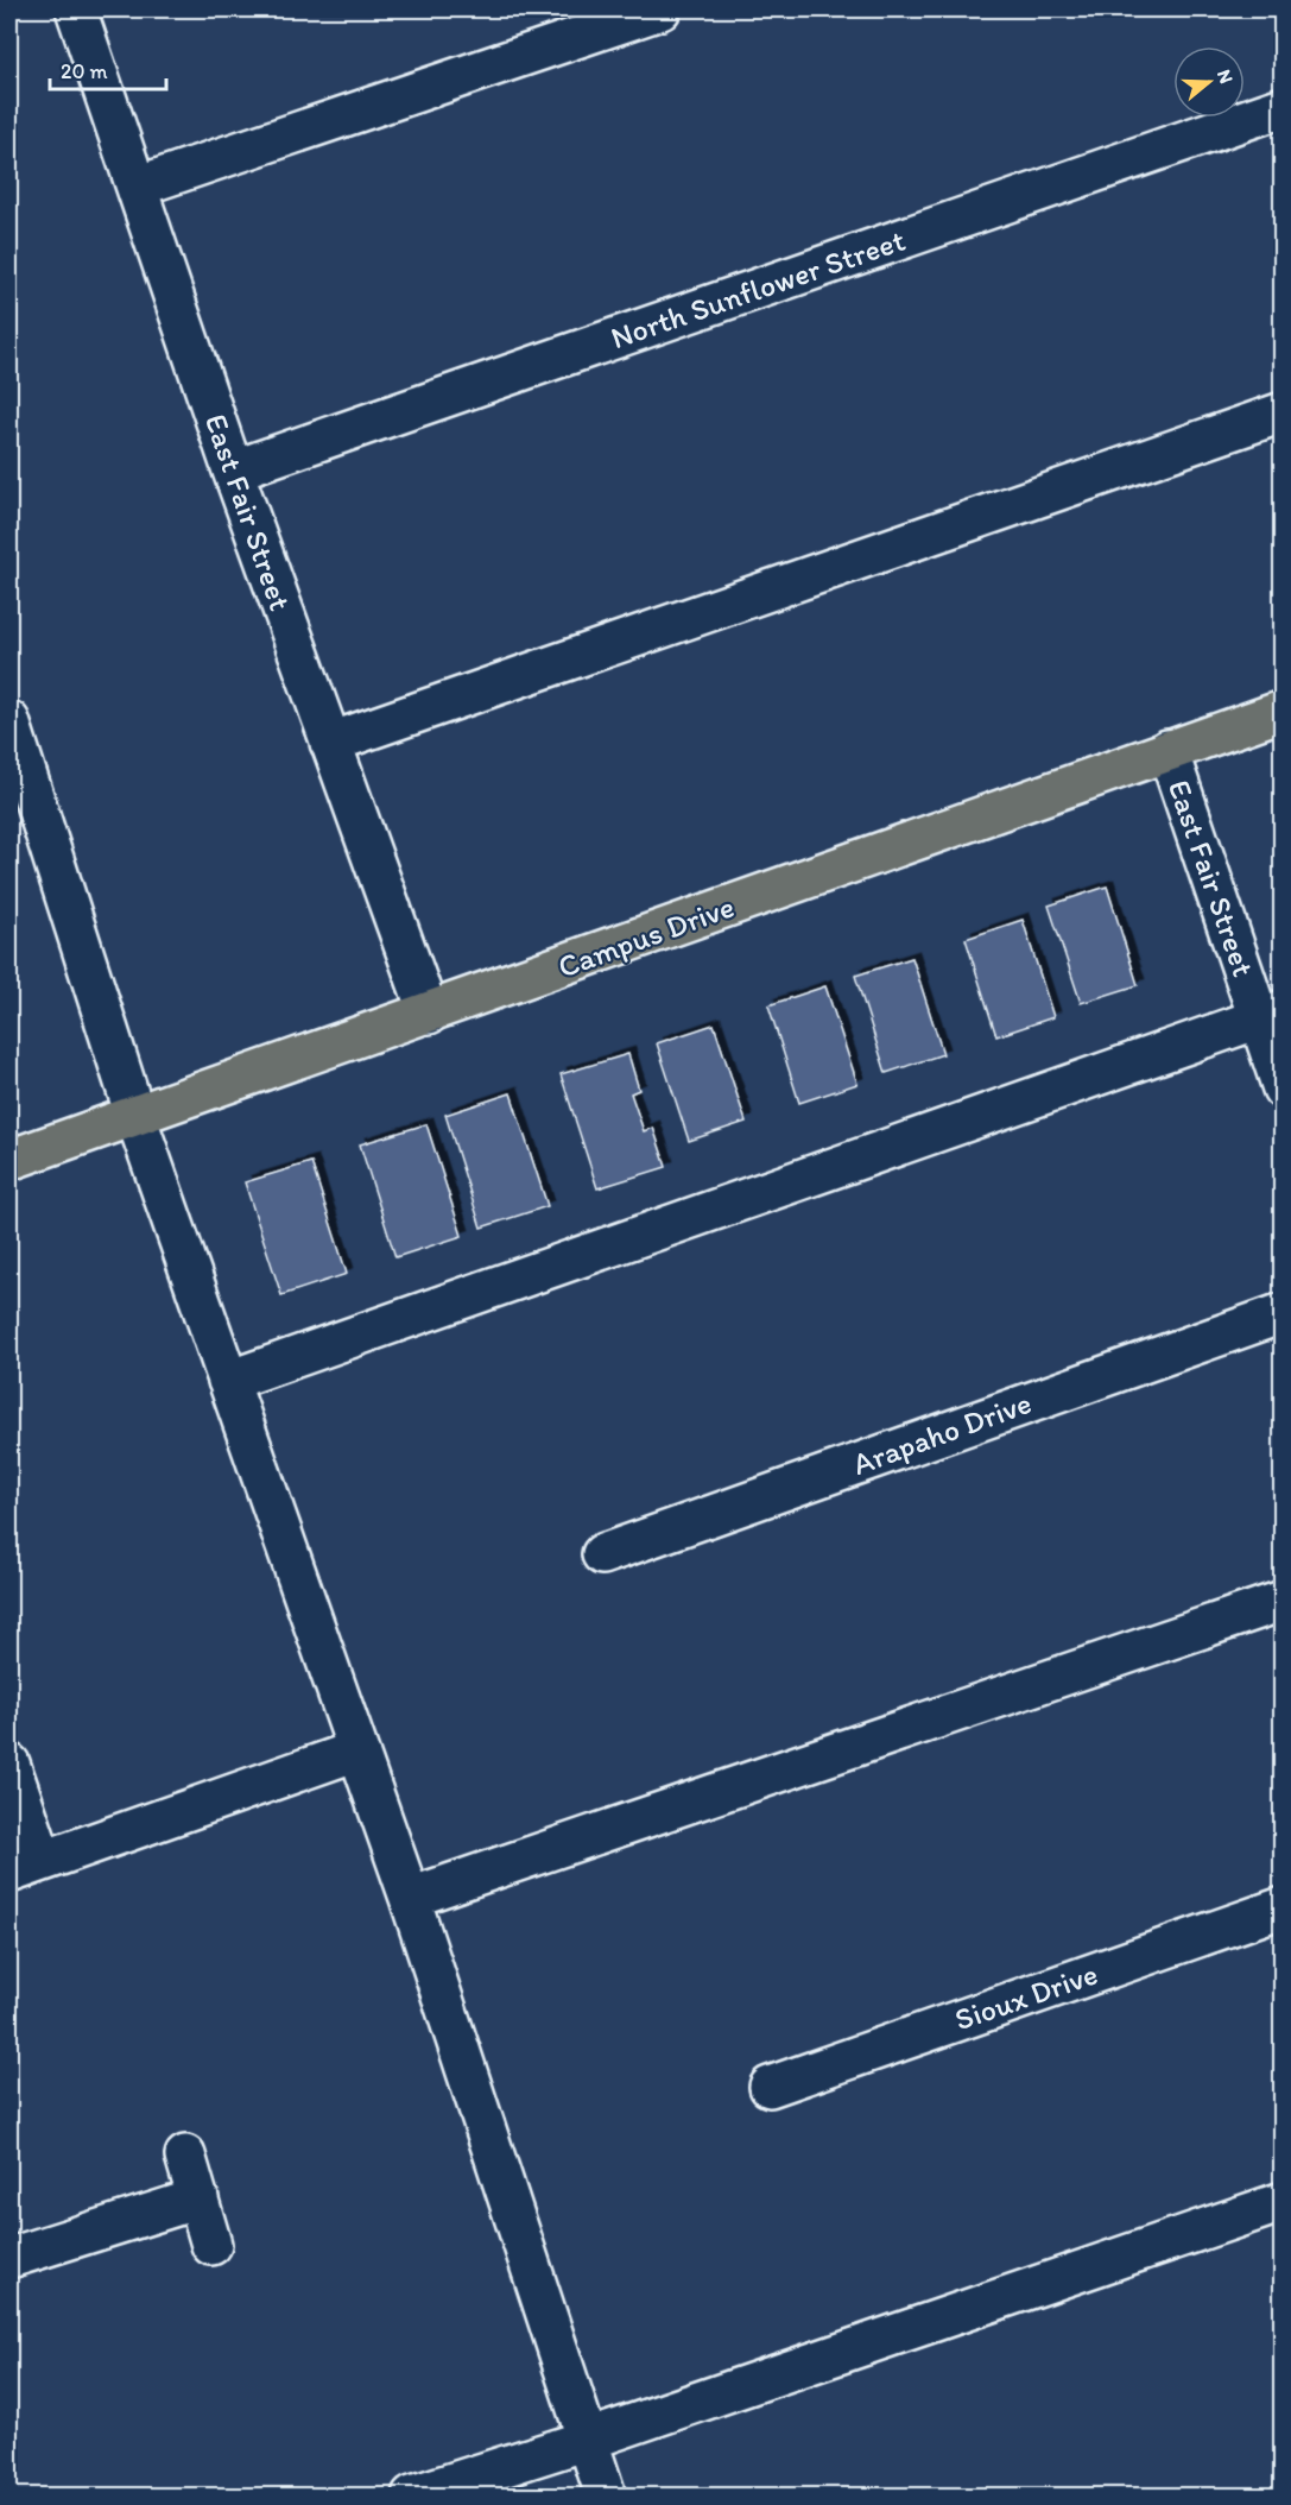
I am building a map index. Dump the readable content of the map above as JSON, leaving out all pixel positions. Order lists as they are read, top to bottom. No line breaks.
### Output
{"streets":{"main road":["Campus Drive"],"street":["North Sunflower Street","East Fair Street","Arapaho Drive","Sioux Drive"]},"crossings":[["North Sunflower Street","East Fair Street"],["East Fair Street","Campus Drive"]],"scale_bar":"20 m","north":"right"}
